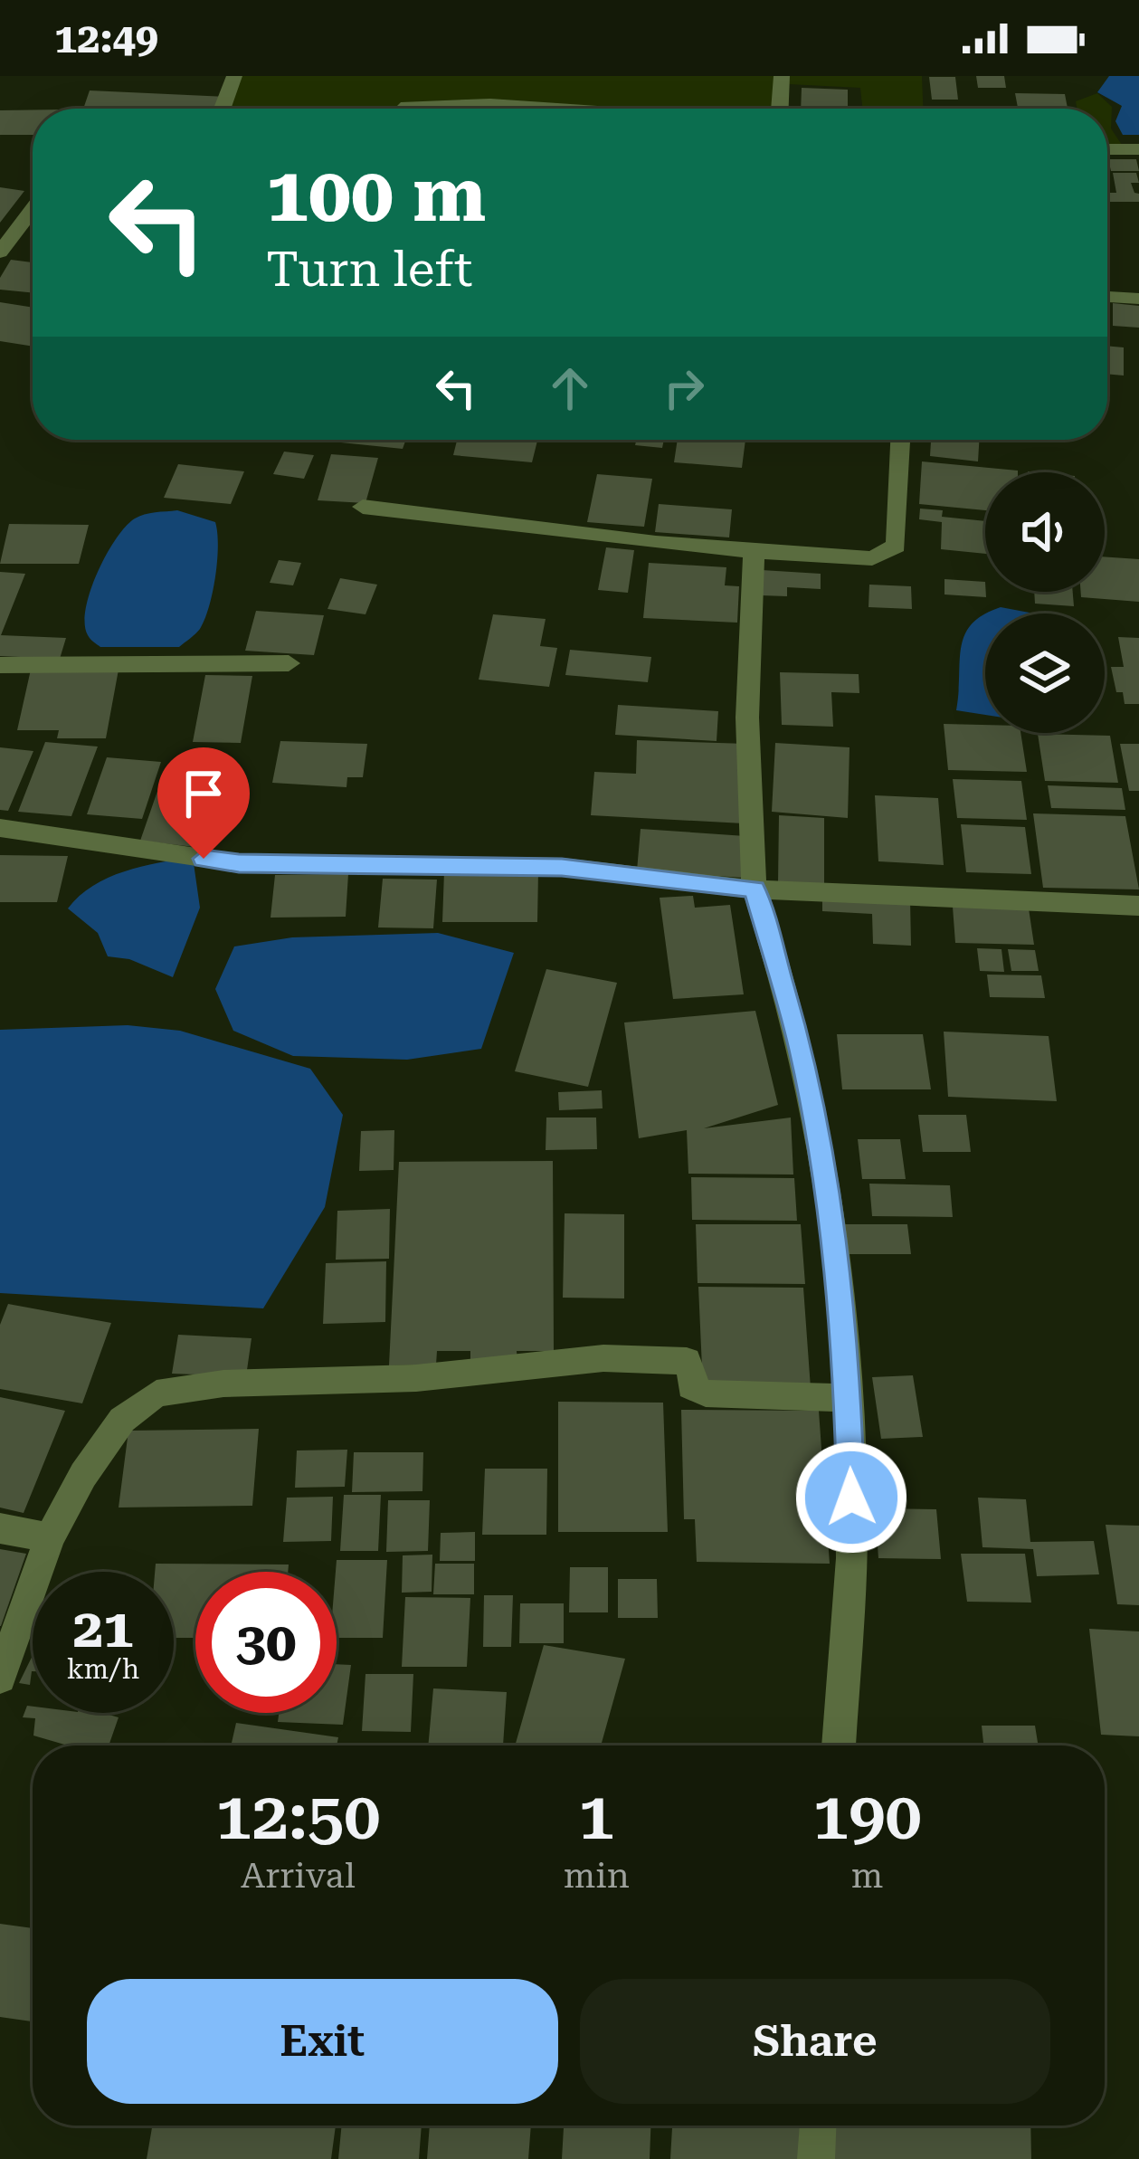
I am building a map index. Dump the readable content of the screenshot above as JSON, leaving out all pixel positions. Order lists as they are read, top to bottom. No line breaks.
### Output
{"page":{"status":"12:49","turn":["100 m","Turn left"],"speed":"21 km/h","limit":"30","eta":["12:50","Arrival","1","min","190","m"],"buttons":["Exit","Share"]}}
